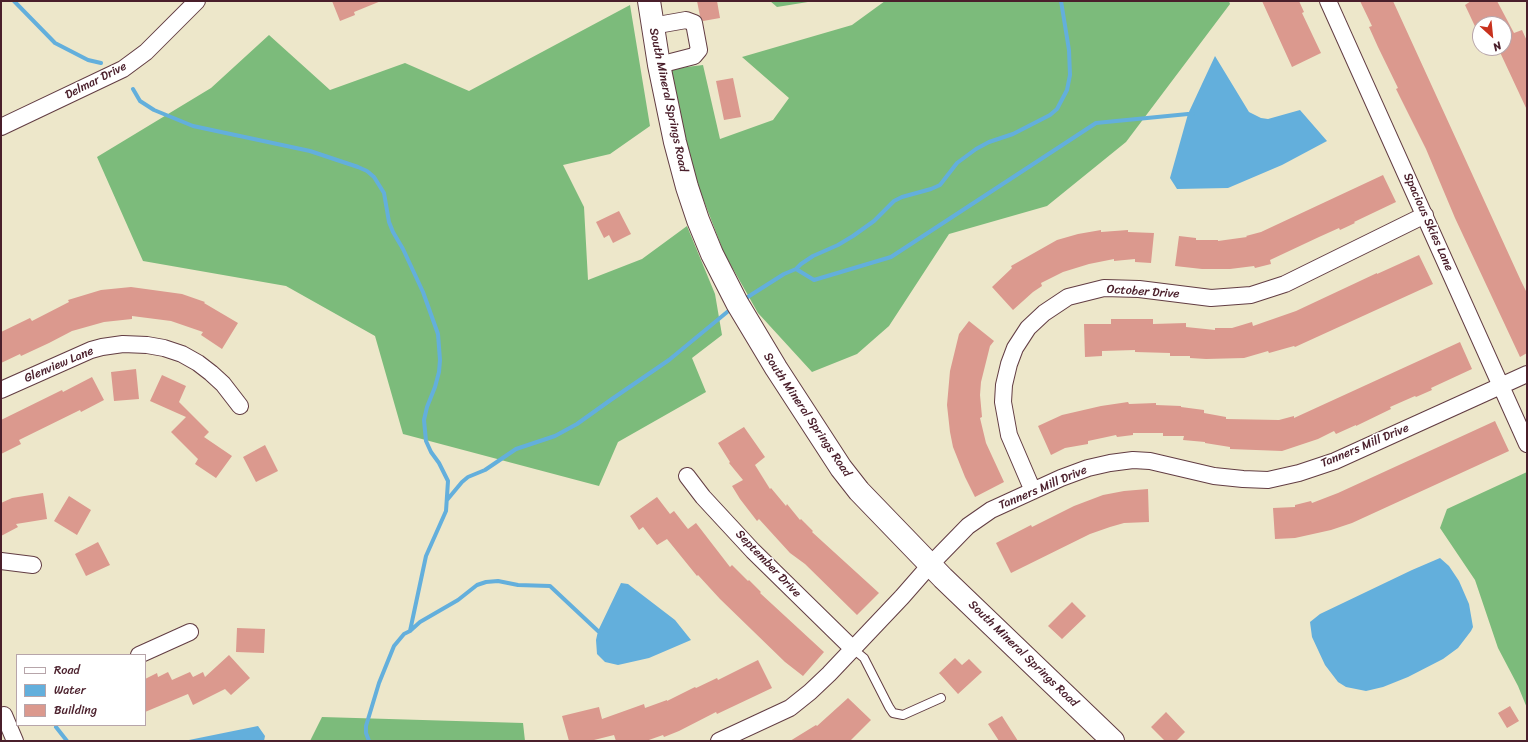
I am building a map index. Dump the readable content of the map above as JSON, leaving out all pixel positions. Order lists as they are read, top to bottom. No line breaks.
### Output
{"streets":{"street":["Delmar Drive","South Mineral Springs Road","Spacious Skies Lane","October Drive","Glenview Lane","Tanners Mill Drive","September Drive"]},"crossings":[["South Mineral Springs Road","Tanners Mill Drive"],["Spacious Skies Lane","October Drive"],["Spacious Skies Lane","Tanners Mill Drive"],["October Drive","Tanners Mill Drive"],["Tanners Mill Drive","September Drive"]],"legend":["Road","Water","Building"],"north":"bottom right"}
